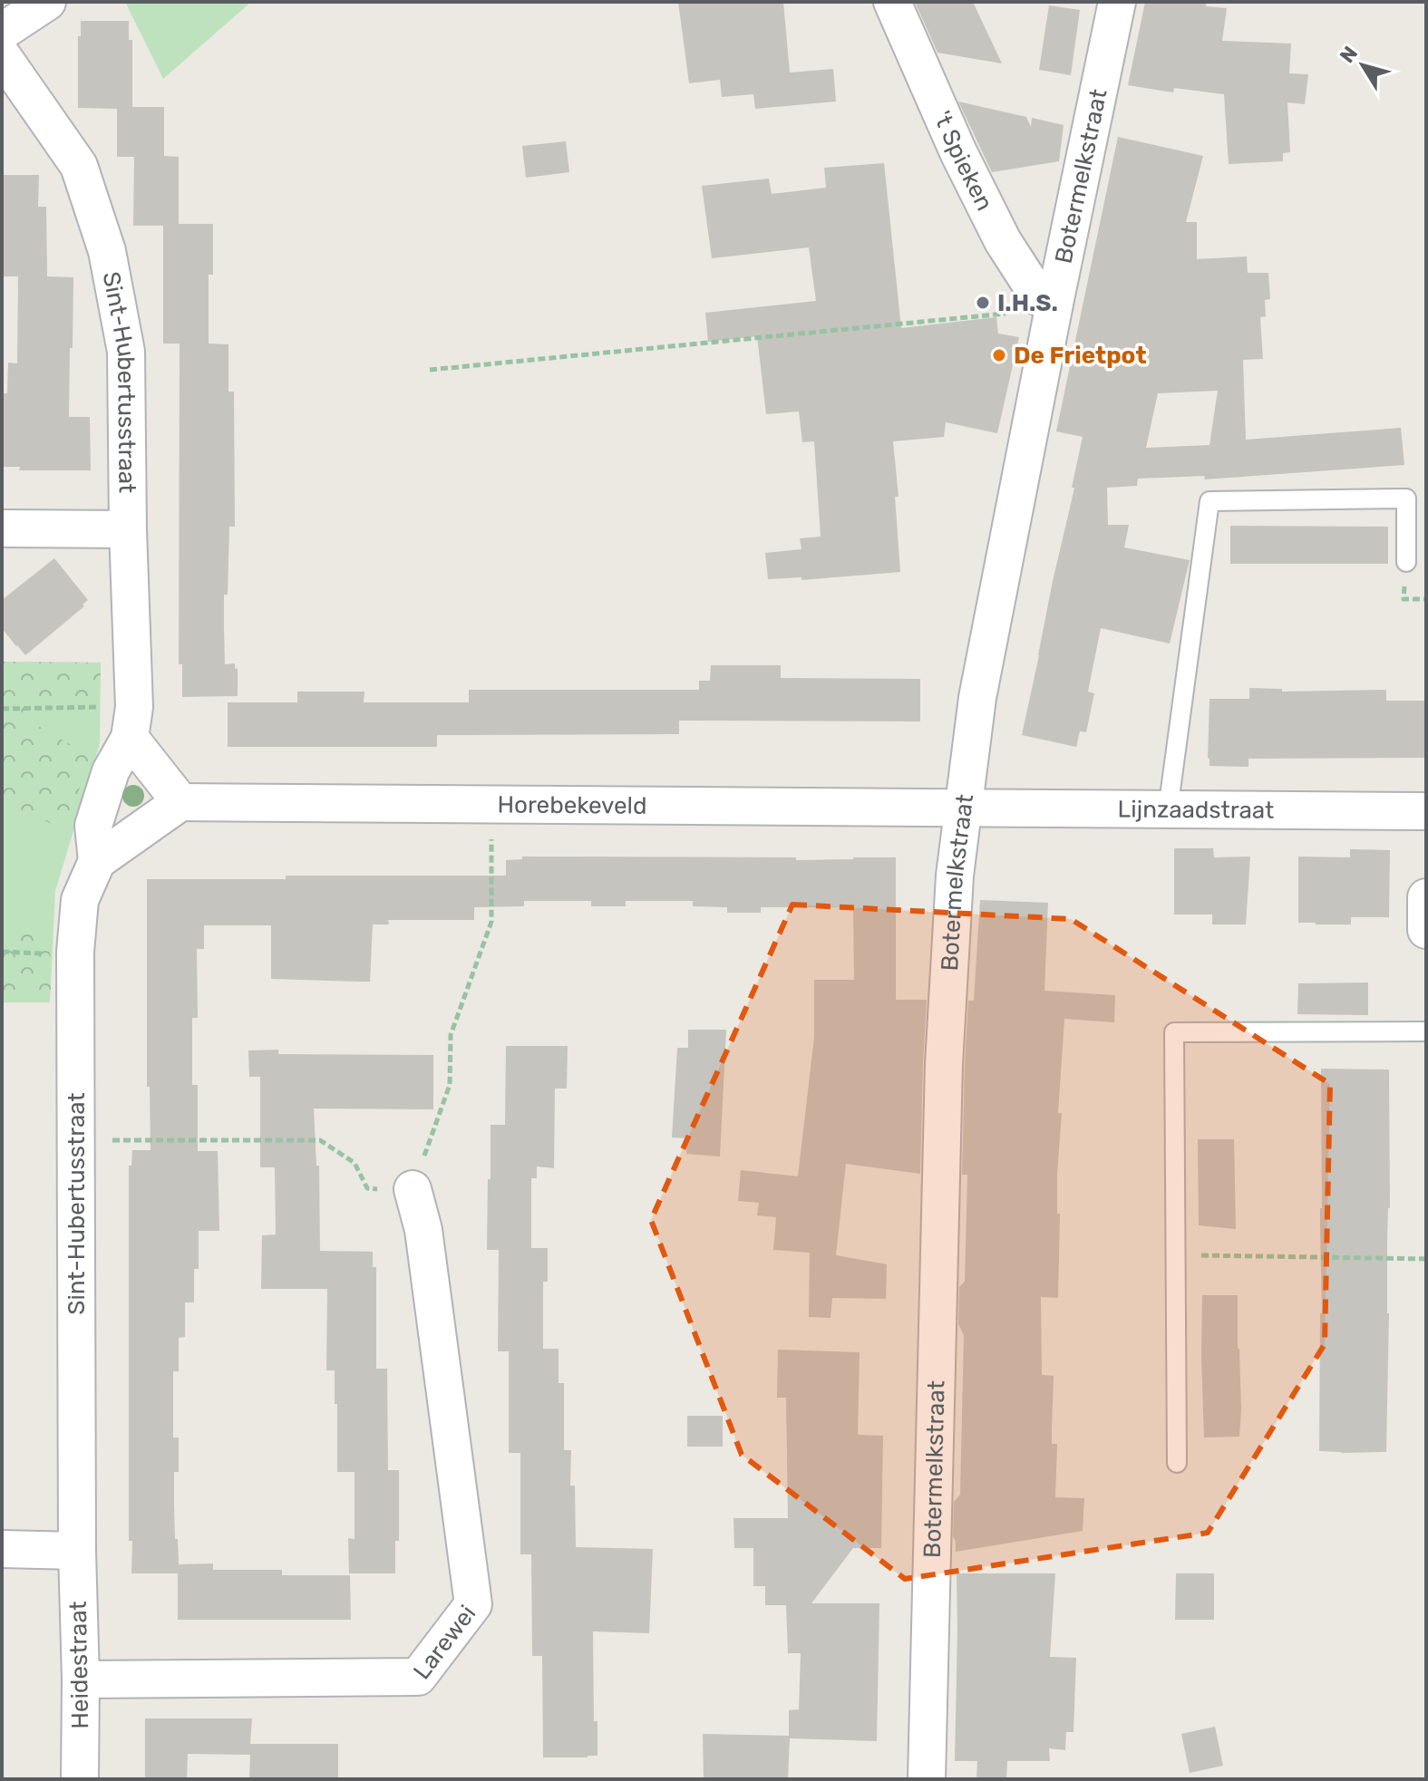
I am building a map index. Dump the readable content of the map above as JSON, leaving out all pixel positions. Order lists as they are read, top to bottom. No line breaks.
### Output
{"streets":{"street":["'t Spieken","Botermelkstraat","Sint-Hubertusstraat","Horebekeveld","Lijnzaadstraat","Larewei","Heidestraat"]},"crossings":[["'t Spieken","Botermelkstraat"],["Botermelkstraat","Horebekeveld"],["Botermelkstraat","Lijnzaadstraat"],["Sint-Hubertusstraat","Heidestraat"],["Horebekeveld","Lijnzaadstraat"],["Larewei","Heidestraat"]],"places":["I.H.S.","De Frietpot"],"north":"top left"}
